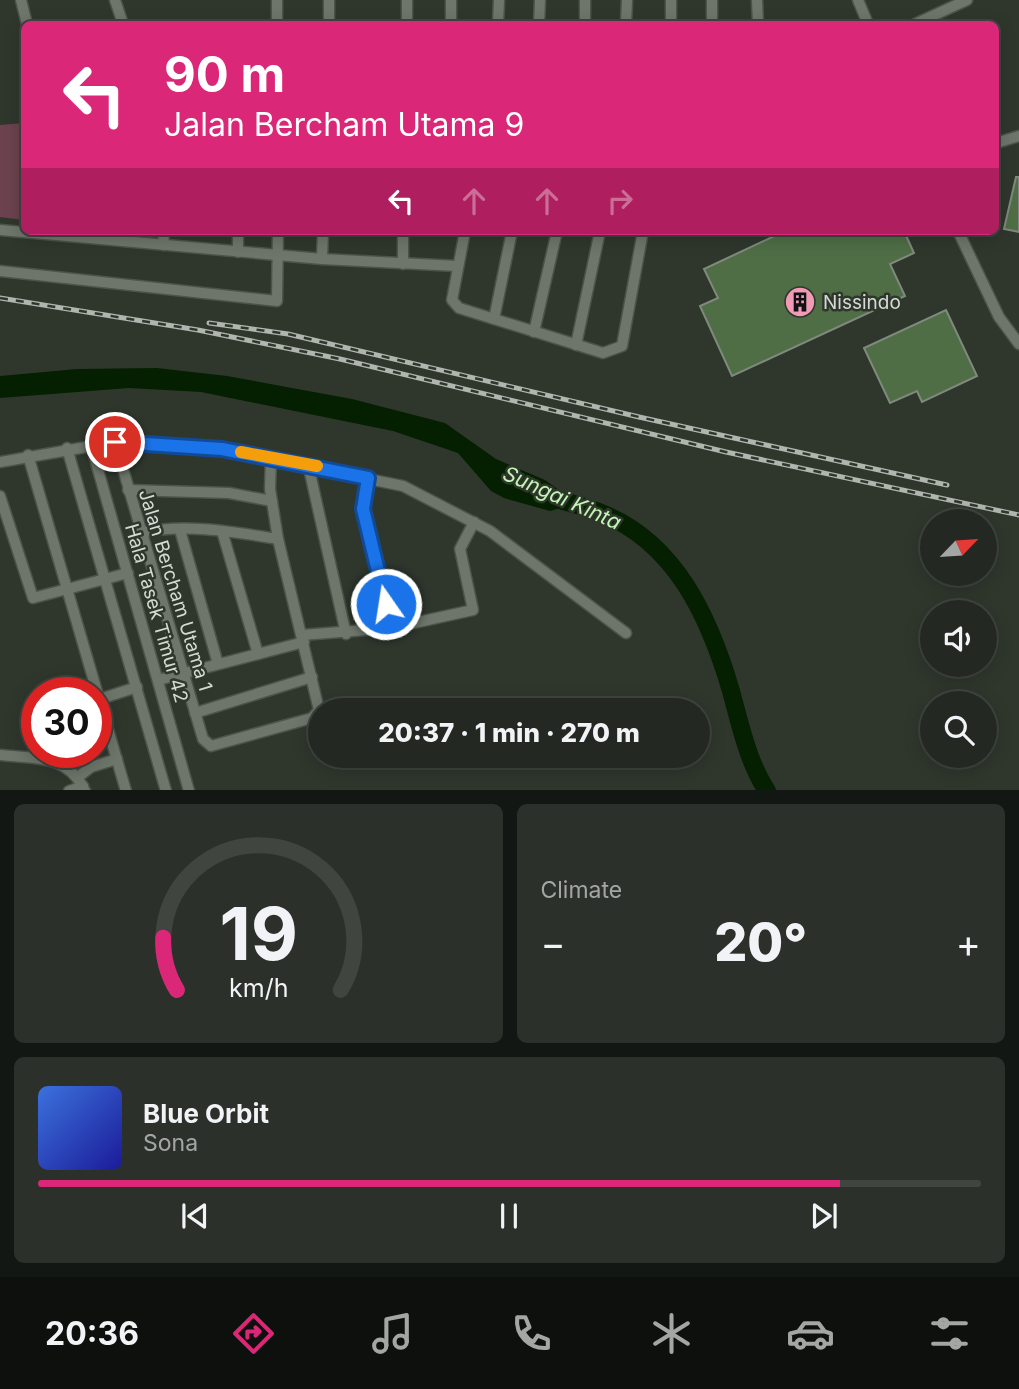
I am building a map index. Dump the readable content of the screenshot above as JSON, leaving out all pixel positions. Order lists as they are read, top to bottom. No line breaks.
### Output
{"streets":{"street":["Jalan Bercham Utama 1","Hala Tasek Timur 42"]},"water":["Sungai Kinta"],"places":{"building":["Nissindo"]},"north":"top right","page":{"turn":["90 m","Jalan Bercham Utama 9"],"limit":"30","trip":"20:37 · 1 min · 270 m","tile":"Climate","heat":["−","20°","+"],"song":["Blue Orbit","Sona"],"tabs":"20:36","gauge":["19","km/h"]}}
